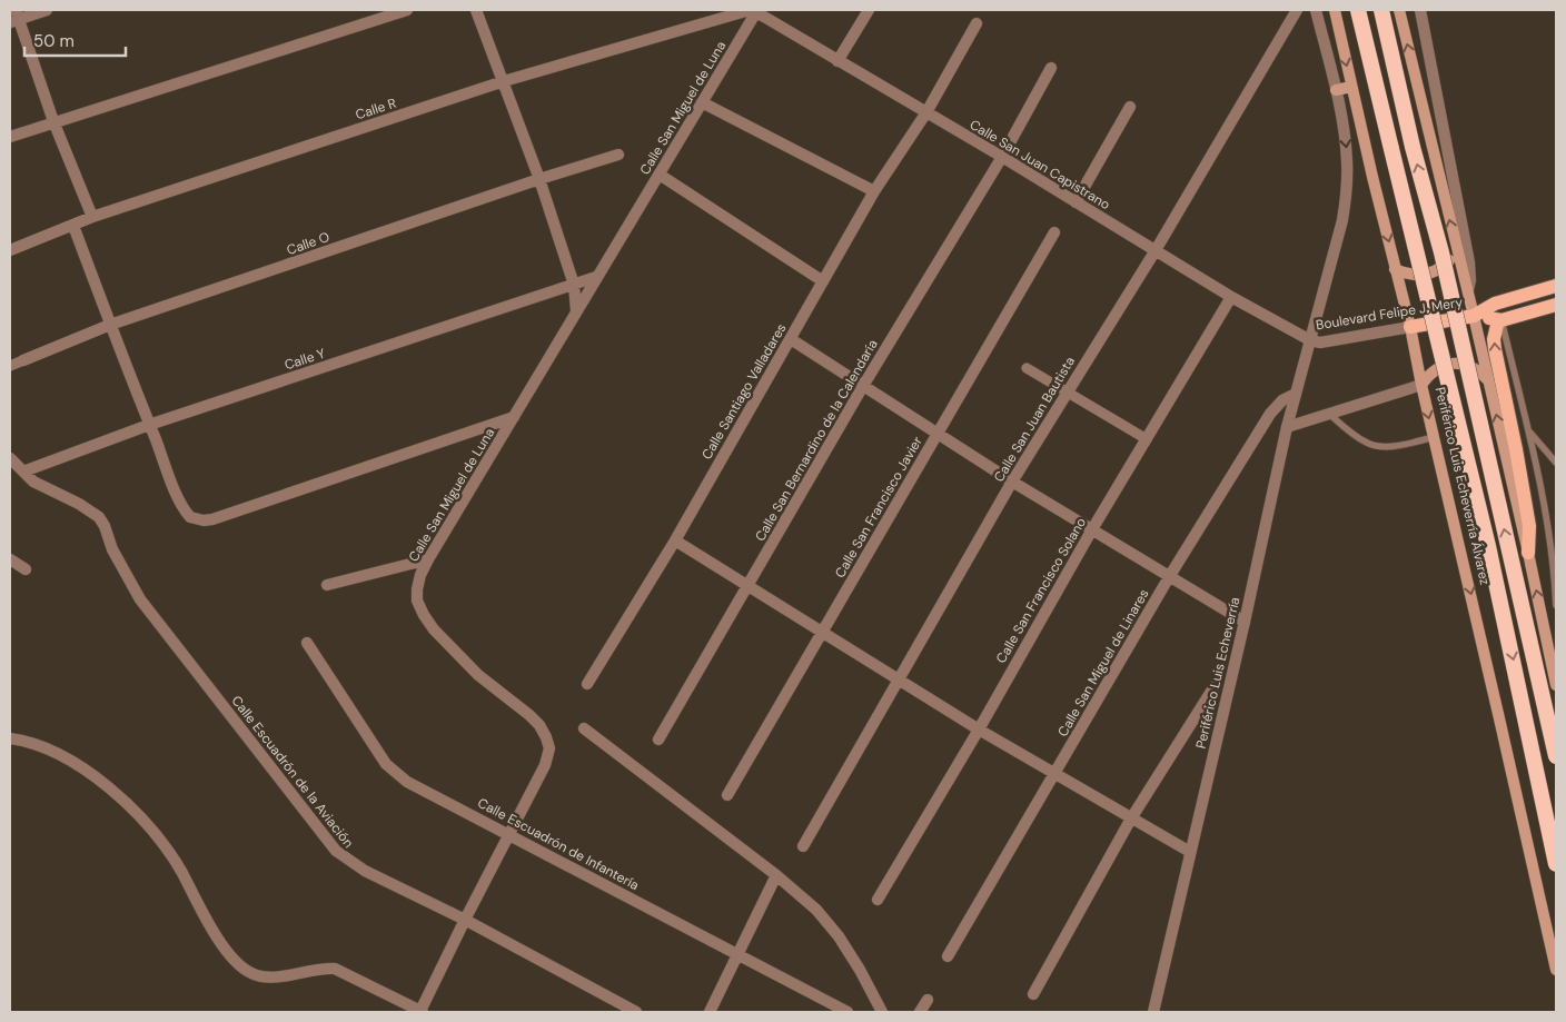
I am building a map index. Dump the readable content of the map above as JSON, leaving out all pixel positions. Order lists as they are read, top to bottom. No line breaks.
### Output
{"streets":{"highway":["Periférico Luis Echeverría Álvarez"],"main road":["Boulevard Felipe J. Mery"],"street":["Calle San Miguel de Luna","Calle R","Calle San Juan Capistrano","Calle O","Calle Y","Calle Santiago Valladares","Calle San Juan Bautista","Calle San Bernardino de la Calendaría","Calle San Francisco Javier","Calle San Francisco Solano","Calle San Miguel de Linares","Periférico Luis Echeverría","Calle Escuadrón de la Aviación","Calle Escuadrón de Infantería"]},"crossings":[["Calle San Miguel de Luna","Calle R"],["Calle San Miguel de Luna","Calle San Juan Capistrano"],["Calle San Miguel de Luna","Calle Y"],["Calle San Miguel de Luna","Calle Escuadrón de la Aviación"],["Calle San Miguel de Luna","Calle Escuadrón de Infantería"],["Calle R","Calle San Juan Capistrano"],["Calle San Juan Capistrano","Boulevard Felipe J. Mery"],["Calle San Juan Capistrano","Calle Santiago Valladares"],["Calle San Juan Capistrano","Calle San Juan Bautista"],["Calle San Juan Capistrano","Calle San Bernardino de la Calendaría"],["Calle San Juan Capistrano","Calle San Francisco Solano"],["Calle San Juan Capistrano","Periférico Luis Echeverría"],["Boulevard Felipe J. Mery","Periférico Luis Echeverría Álvarez"],["Boulevard Felipe J. Mery","Periférico Luis Echeverría"],["Calle Y","Calle Escuadrón de la Aviación"],["Calle San Miguel de Linares","Periférico Luis Echeverría"]],"scale_bar":"50 m"}
